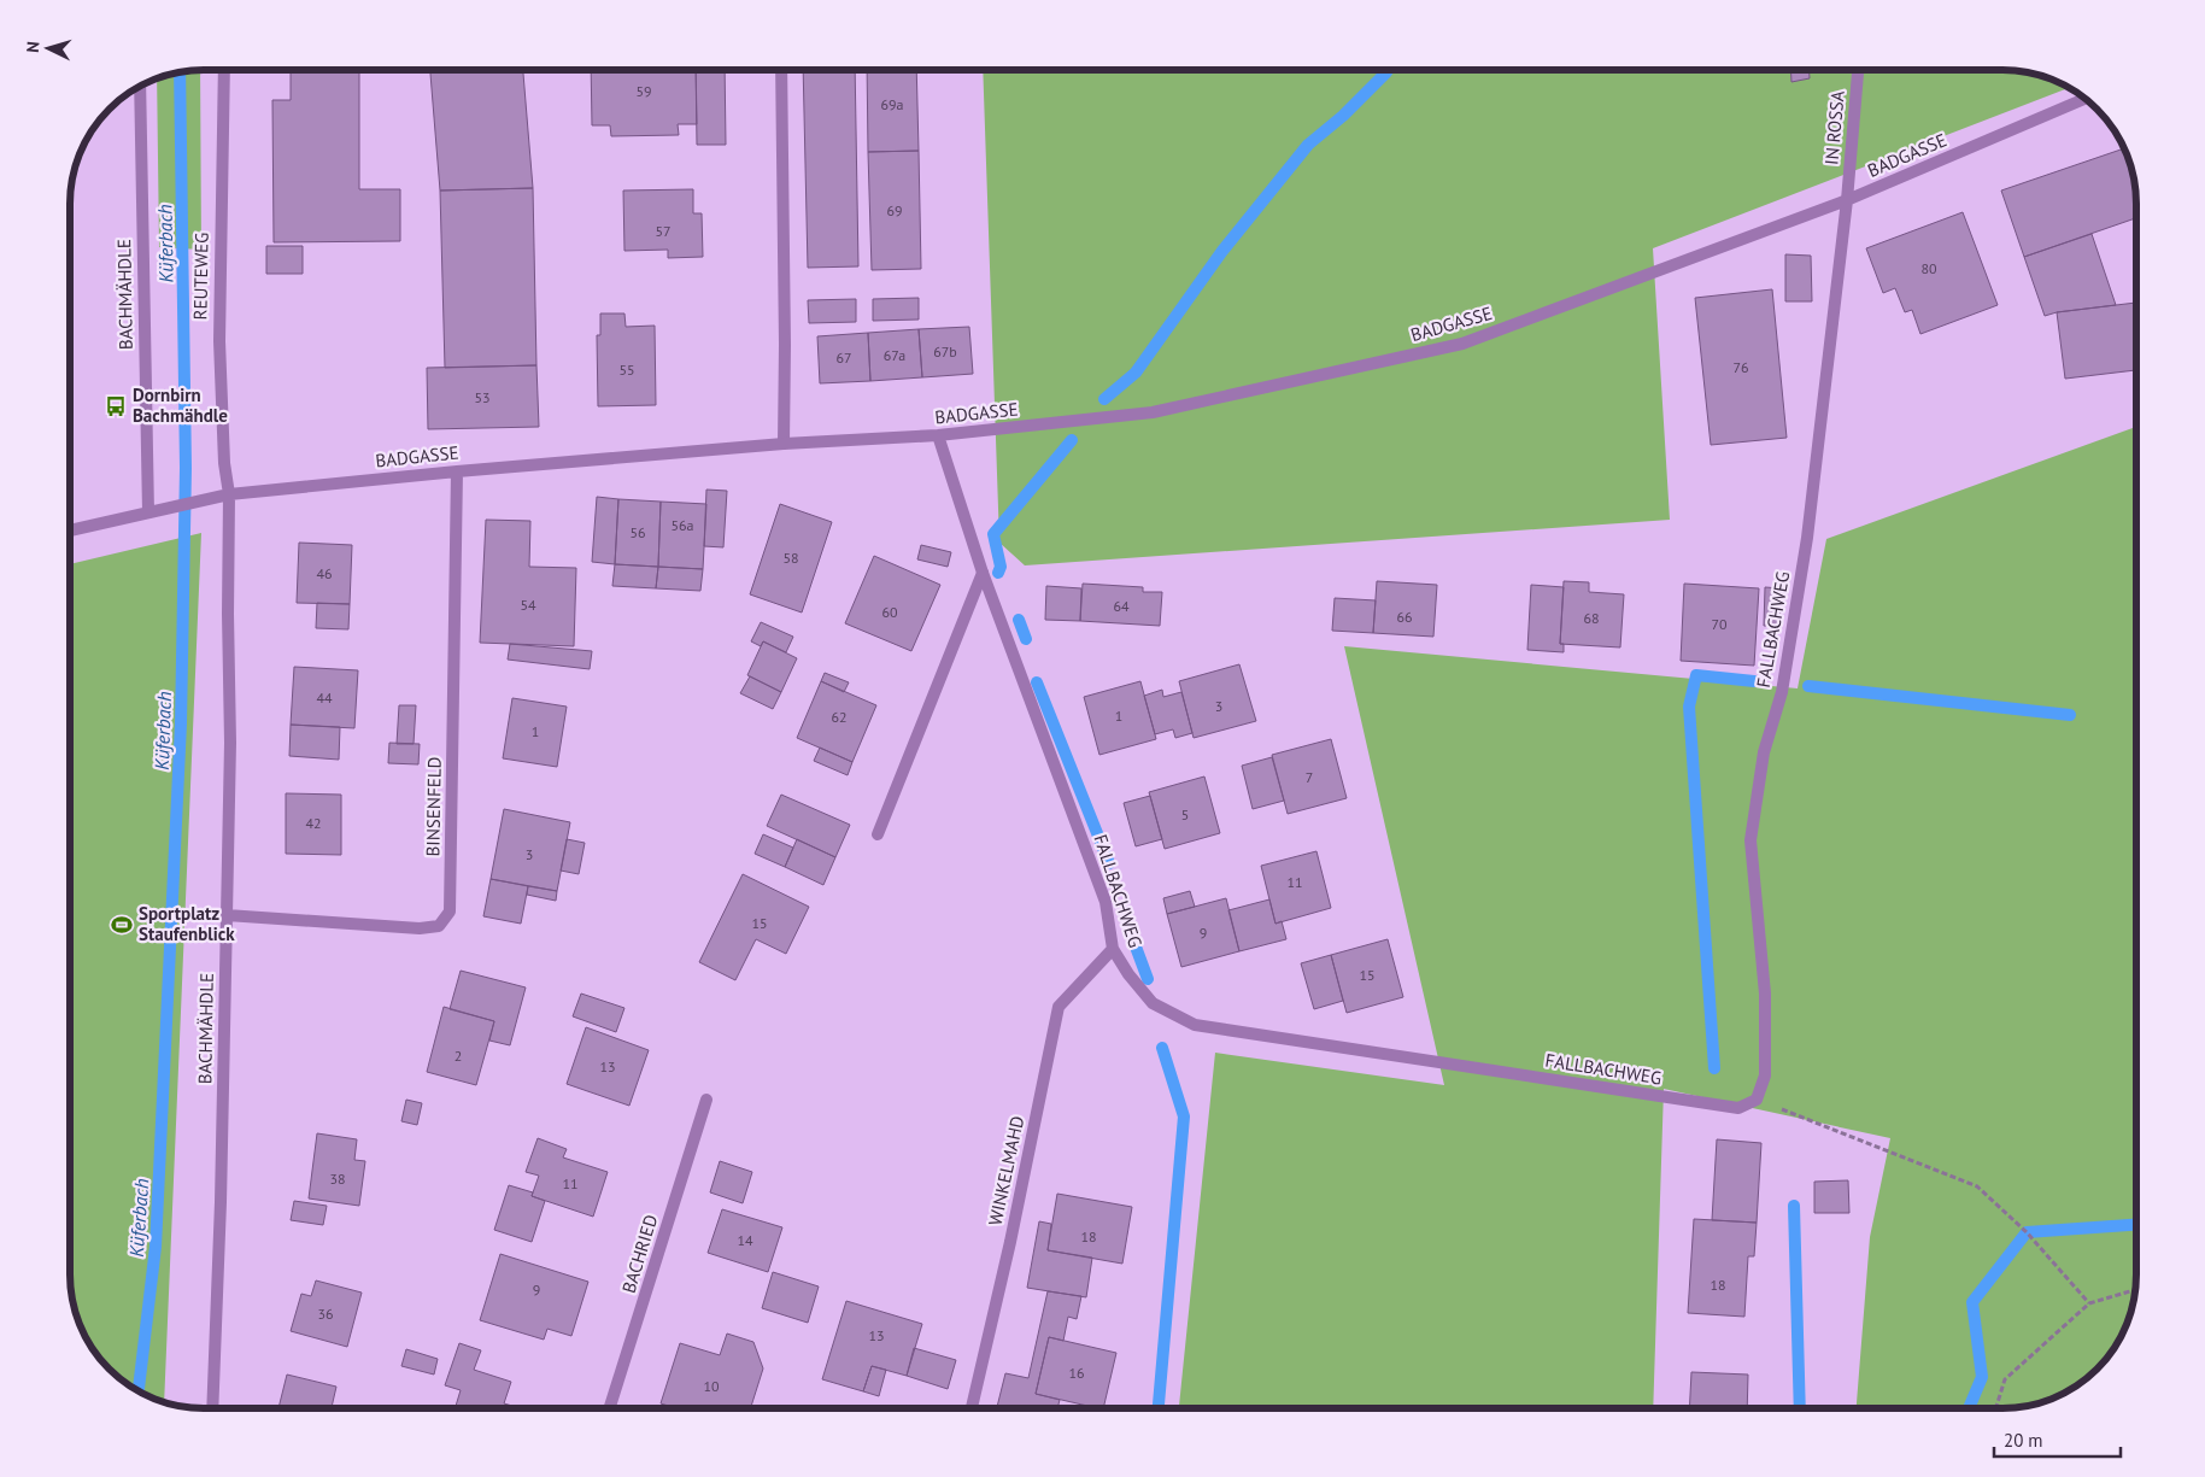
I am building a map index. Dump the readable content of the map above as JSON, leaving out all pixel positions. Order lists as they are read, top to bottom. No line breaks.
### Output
{"streets":{"street":["IN ROSSA","BADGASSE","REUTEWEG","BACHMÄHDLE","FALLBACHWEG","BINSENFELD","WINKELMAHD","BACHRIED"]},"crossings":[["IN ROSSA","BADGASSE"],["IN ROSSA","FALLBACHWEG"],["BADGASSE","REUTEWEG"],["BADGASSE","BACHMÄHDLE"],["BADGASSE","FALLBACHWEG"],["BADGASSE","BINSENFELD"],["REUTEWEG","BACHMÄHDLE"],["BACHMÄHDLE","BINSENFELD"],["FALLBACHWEG","WINKELMAHD"]],"water":["Küferbach"],"places":{"bus stop":["Dornbirn Bachmähdle"],"sports":["Sportplatz Staufenblick"]},"house_numbers":["59","69a","69","57","80","67b","67a","67","76","55","53","56a","56","58","46","54","64","60","66","68","70","44","3","1","62","1","7","5","42","3","11","15","9","15","2","13","38","11","18","14","18","9","36","13","16","10"],"scale_bar":"20 m","north":"left"}
